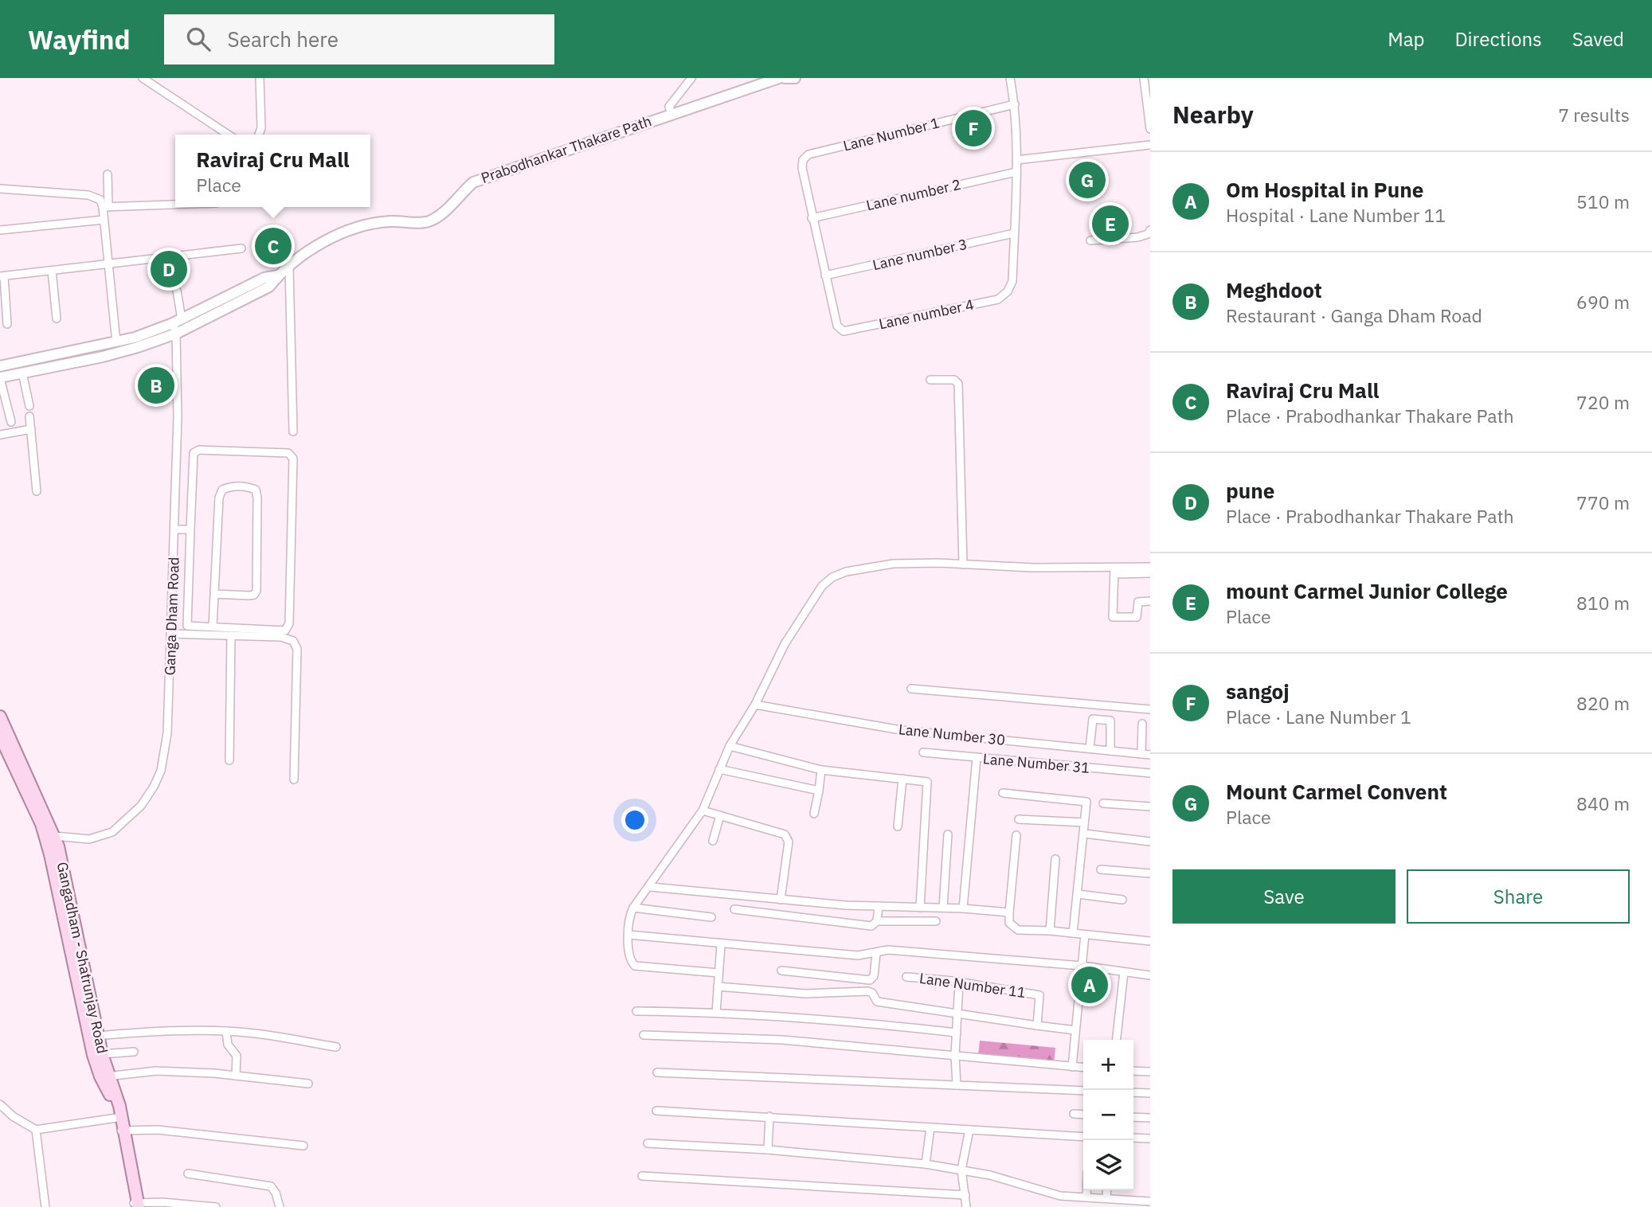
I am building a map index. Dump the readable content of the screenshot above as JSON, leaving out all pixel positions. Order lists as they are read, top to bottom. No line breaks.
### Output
{"streets":{"main road":["Prabodhankar Thakare Path","Gangadham - Shatrunjay Road"],"street":["Lane Number 1","Lane number 2","Lane number 3","Lane number 4","Ganga Dham Road","Lane Number 30","Lane Number 31","Lane Number 11"]},"crossings":[["Lane Number 1","Lane number 2"],["Prabodhankar Thakare Path","Ganga Dham Road"],["Lane number 3","Lane number 4"],["Ganga Dham Road","Gangadham - Shatrunjay Road"]],"page":{"header":"Wayfind","search":"Search here","nav":["Map","Directions","Saved"],"heading":["Nearby","7 results"],"pins":["F","G","E","C","D","B","A"],"popup":["Raviraj Cru Mall","Place"],"list":[{"mark":"A","name":"Om Hospital in Pune","note":"Hospital · Lane Number 11","value":"510 m"},{"mark":"B","name":"Meghdoot","note":"Restaurant · Ganga Dham Road","value":"690 m"},{"mark":"C","name":"Raviraj Cru Mall","note":"Place · Prabodhankar Thakare Path","value":"720 m"},{"mark":"D","name":"pune","note":"Place · Prabodhankar Thakare Path","value":"770 m"},{"mark":"E","name":"mount Carmel Junior College","note":"Place","value":"810 m"},{"mark":"F","name":"sangoj","note":"Place · Lane Number 1","value":"820 m"},{"mark":"G","name":"Mount Carmel Convent","note":"Place","value":"840 m"}],"buttons":["Save","Share"],"map_buttons":["+","−"]}}
